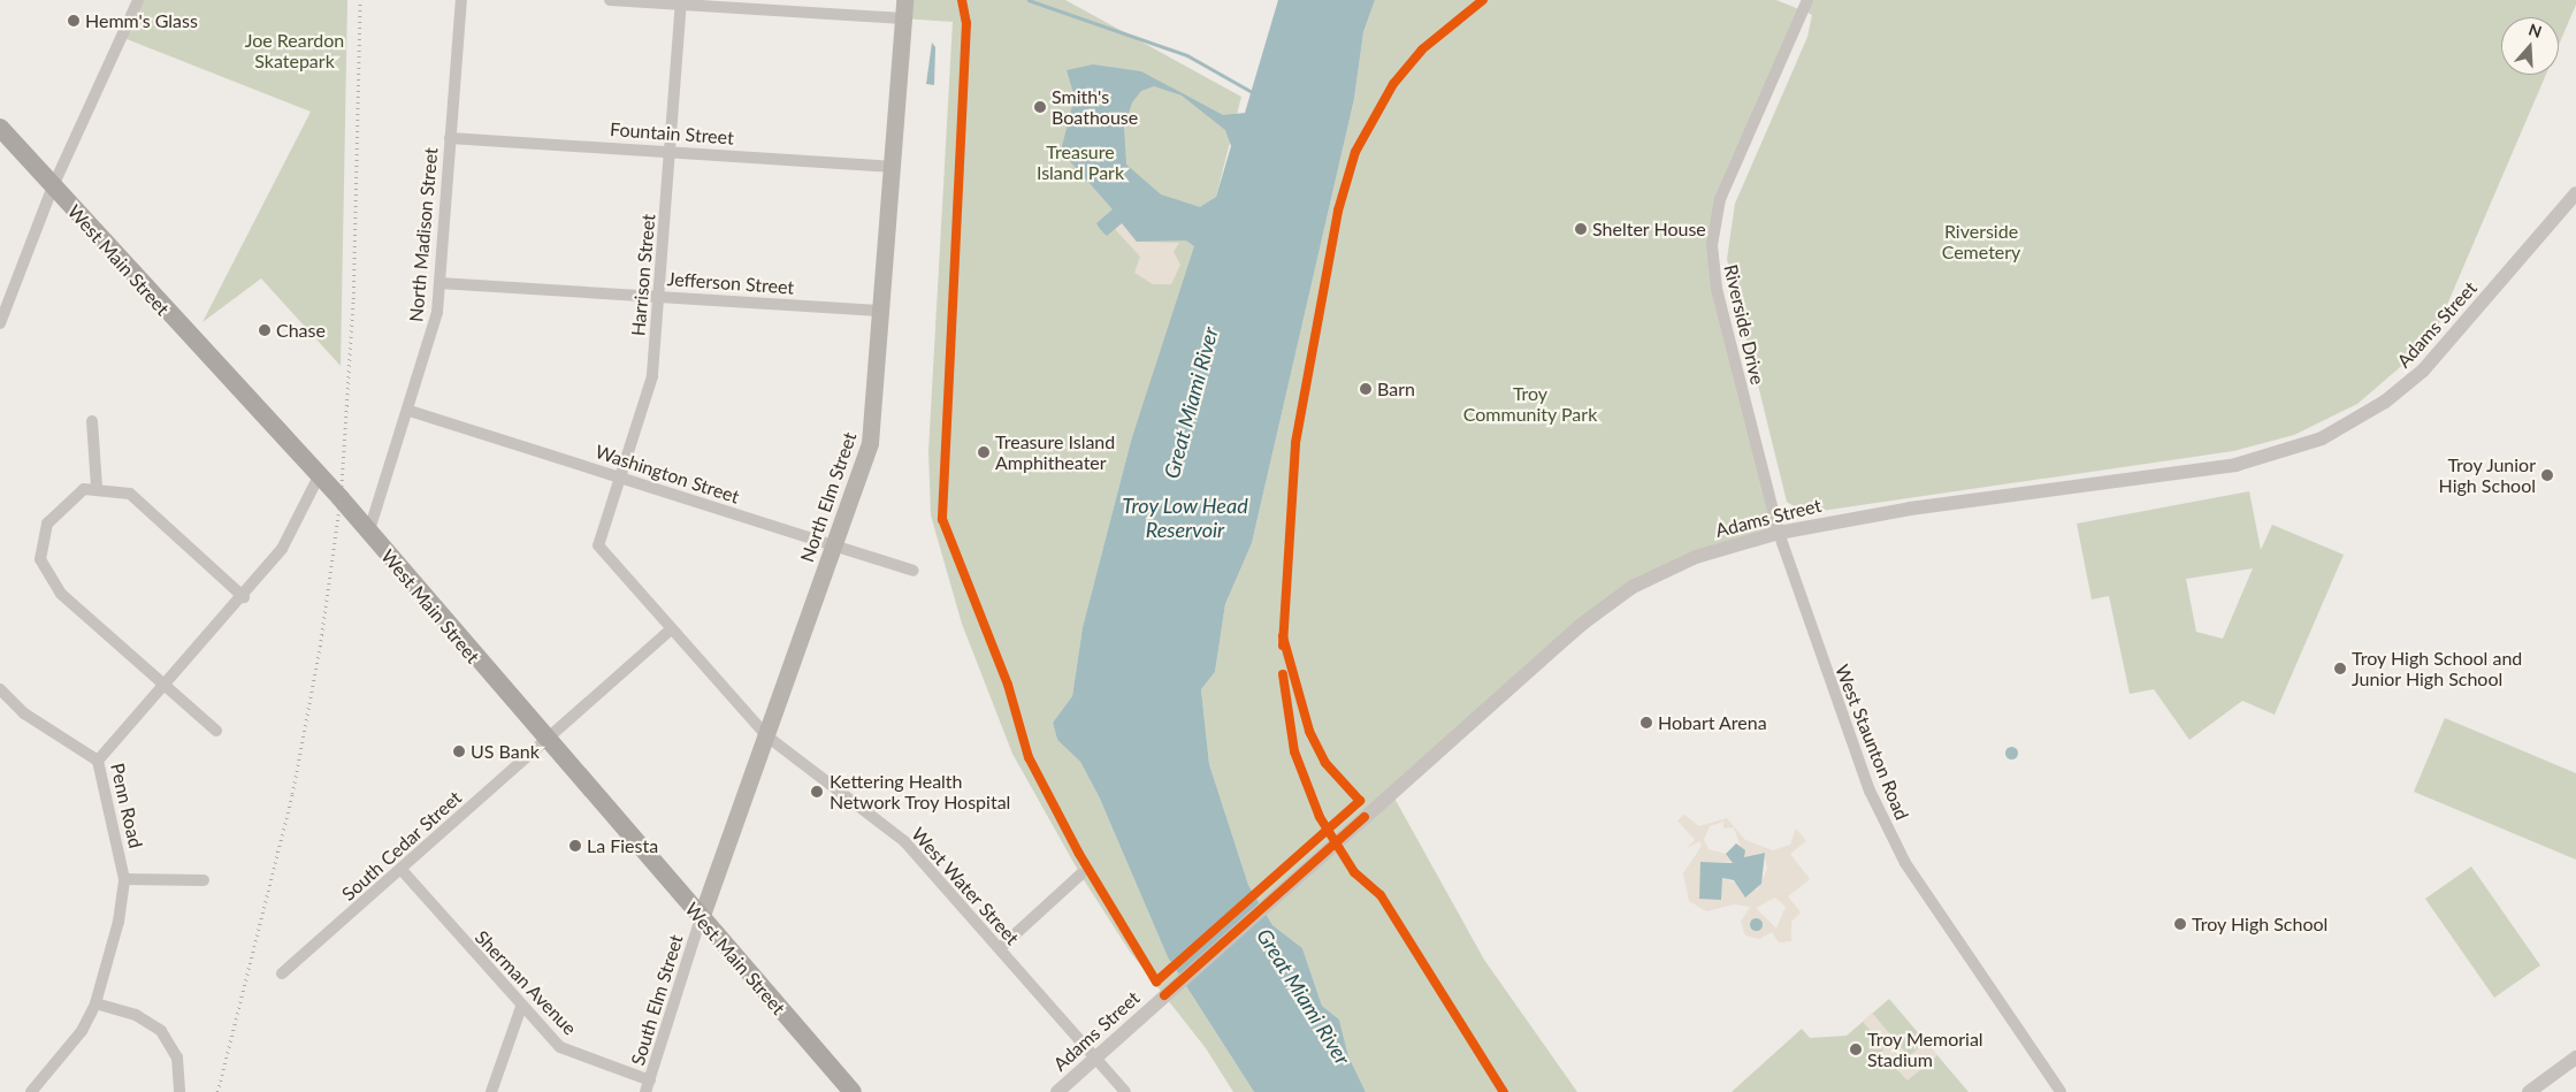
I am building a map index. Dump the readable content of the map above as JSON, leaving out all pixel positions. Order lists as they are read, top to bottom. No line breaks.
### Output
{"streets":{"main road":["West Main Street","North Elm Street"],"street":["Fountain Street","North Madison Street","Harrison Street","Jefferson Street","Riverside Drive","Adams Street","Washington Street","West Staunton Road","Penn Road","South Cedar Street","West Water Street","Sherman Avenue","South Elm Street"]},"crossings":[["Fountain Street","North Madison Street"],["Fountain Street","Harrison Street"],["Fountain Street","North Elm Street"],["North Madison Street","West Main Street"],["North Madison Street","Jefferson Street"],["North Madison Street","Washington Street"],["West Main Street","North Elm Street"],["West Main Street","Penn Road"],["West Main Street","South Cedar Street"],["West Main Street","South Elm Street"],["Harrison Street","Jefferson Street"],["Harrison Street","Washington Street"],["Harrison Street","West Water Street"],["Jefferson Street","North Elm Street"],["Riverside Drive","Adams Street"],["Riverside Drive","West Staunton Road"],["Adams Street","West Staunton Road"],["Adams Street","West Water Street"],["Washington Street","North Elm Street"],["North Elm Street","West Water Street"],["North Elm Street","South Elm Street"],["South Cedar Street","West Water Street"],["South Cedar Street","Sherman Avenue"],["Sherman Avenue","South Elm Street"]],"water":["Great Miami River","Troy Low Head Reservoir"],"parks":["Joe Reardon Skatepark","Treasure Island Park","Riverside Cemetery","Troy Community Park"],"places":["Hemm's Glass","Smith's Boathouse","Shelter House","Chase","Barn","Treasure Island Amphitheater","Troy Junior High School","Troy High School and Junior High School","Hobart Arena","US Bank","Kettering Health Network Troy Hospital","La Fiesta","Troy High School","Troy Memorial Stadium"],"north":"top"}
